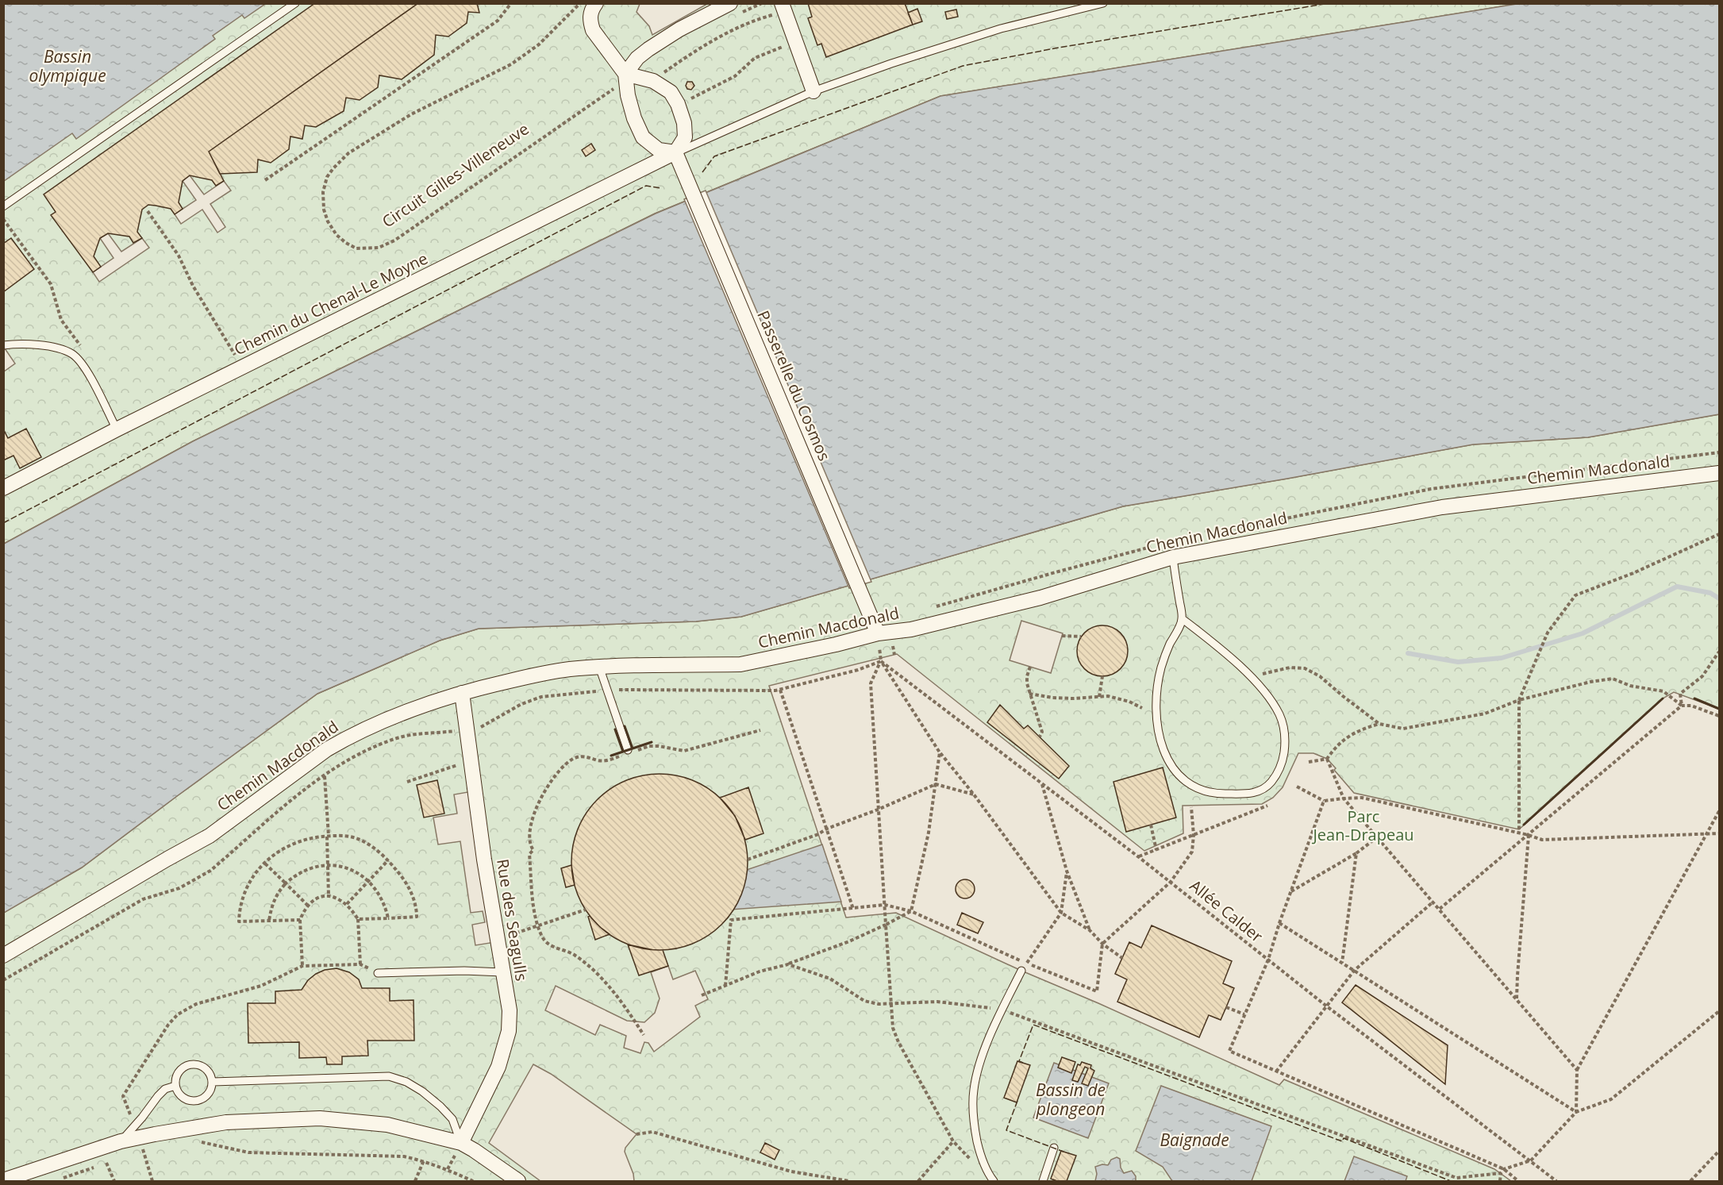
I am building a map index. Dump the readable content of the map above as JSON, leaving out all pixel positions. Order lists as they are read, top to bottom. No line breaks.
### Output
{"streets":{"street":["Chemin du Chenal-Le Moyne","Passerelle du Cosmos","Chemin Macdonald","Rue des Seagulls"],"path":["Circuit Gilles-Villeneuve","Allée Calder"]},"crossings":[["Chemin du Chenal-Le Moyne","Passerelle du Cosmos"],["Passerelle du Cosmos","Chemin Macdonald"],["Chemin Macdonald","Rue des Seagulls"]],"water":["Bassin olympique","Bassin de plongeon","Baignade"],"parks":["Parc Jean-Drapeau"]}
